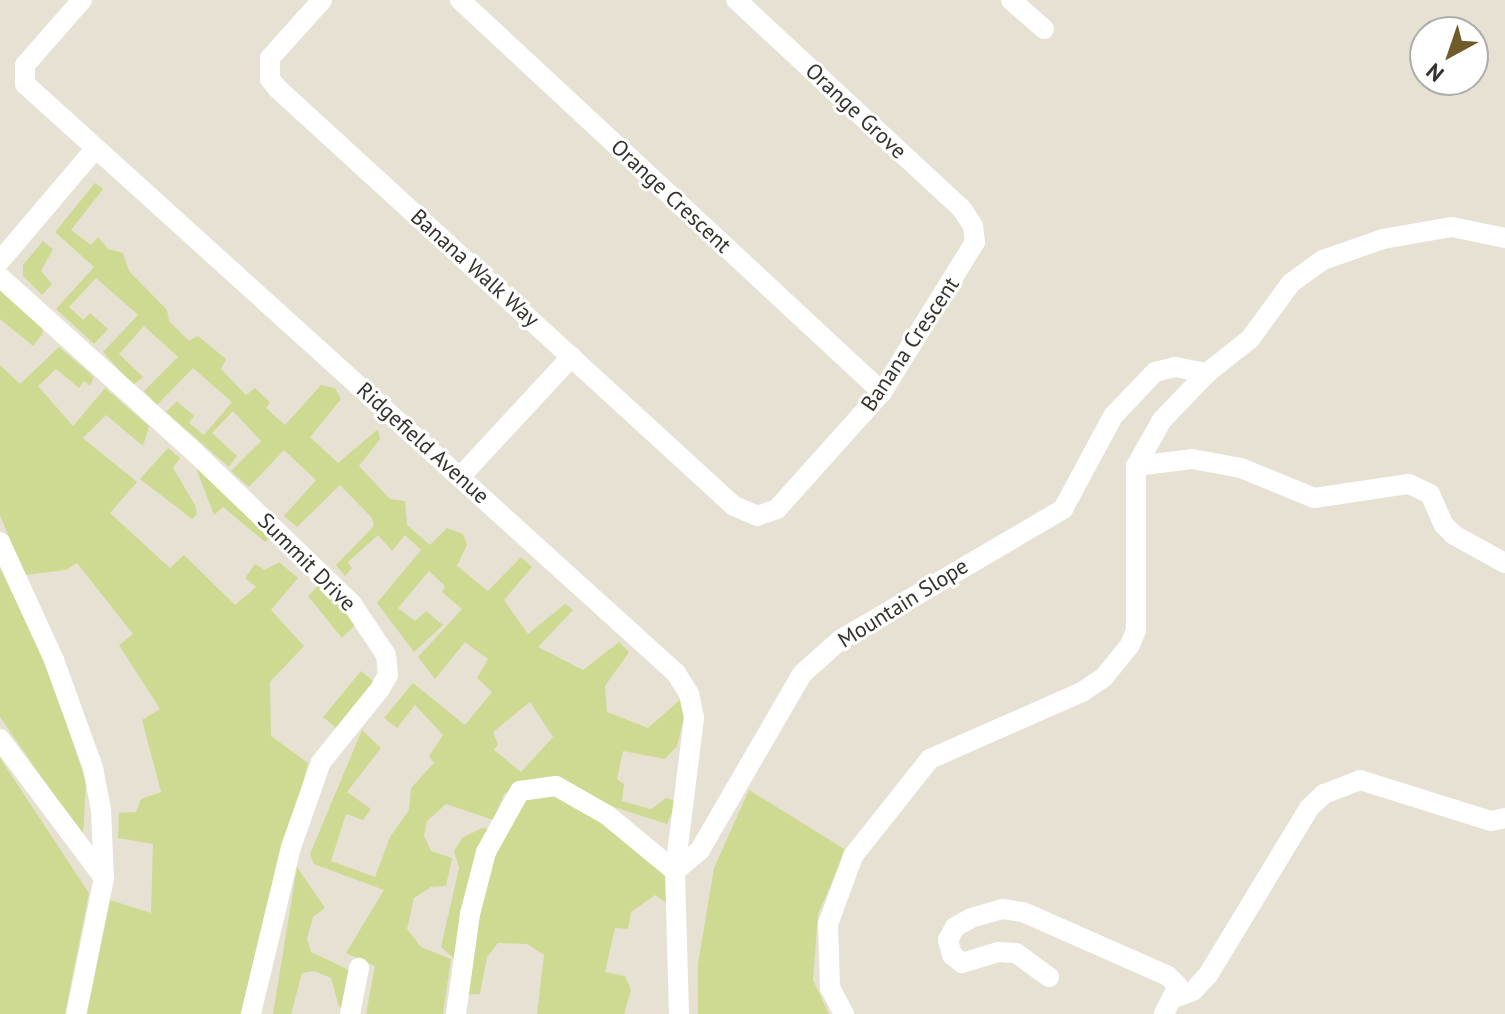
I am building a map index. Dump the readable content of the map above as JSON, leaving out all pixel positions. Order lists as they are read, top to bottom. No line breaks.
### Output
{"streets":{"street":["Orange Grove","Orange Crescent","Banana Walk Way","Banana Crescent","Ridgefield Avenue","Summit Drive","Mountain Slope"]},"crossings":[["Orange Grove","Banana Crescent"],["Orange Crescent","Banana Crescent"],["Banana Walk Way","Banana Crescent"],["Ridgefield Avenue","Mountain Slope"]],"north":"bottom left"}
